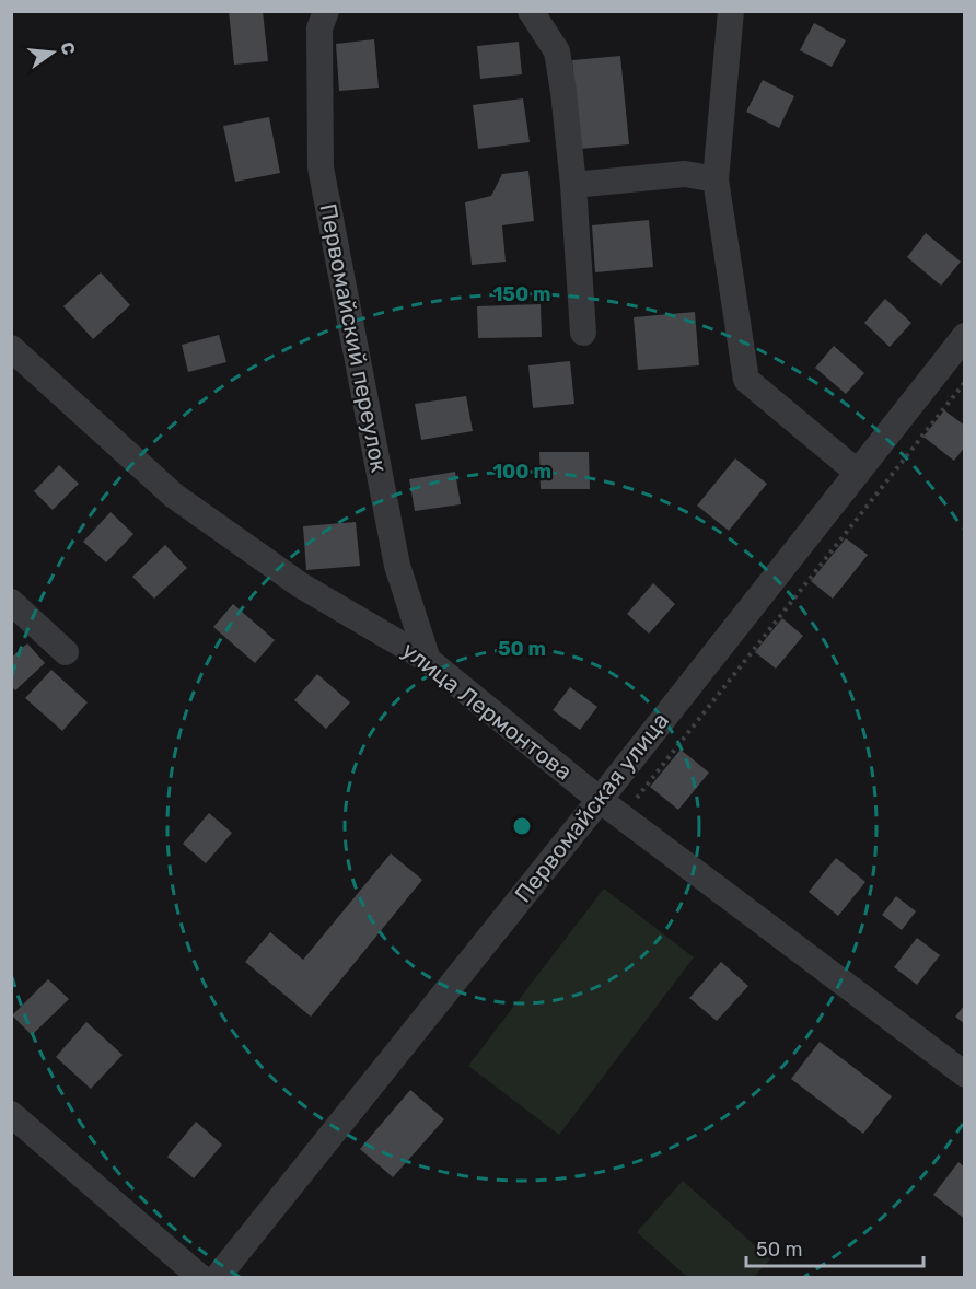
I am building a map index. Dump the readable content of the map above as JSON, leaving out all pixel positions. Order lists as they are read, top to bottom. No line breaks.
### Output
{"streets":{"street":["Первомайский переулок","улица Лермонтова","Первомайская улица"]},"crossings":[["Первомайский переулок","улица Лермонтова"],["улица Лермонтова","Первомайская улица"]],"scale_bar":"50 m","north":"right","rings":["150 m","100 m","50 m"]}
